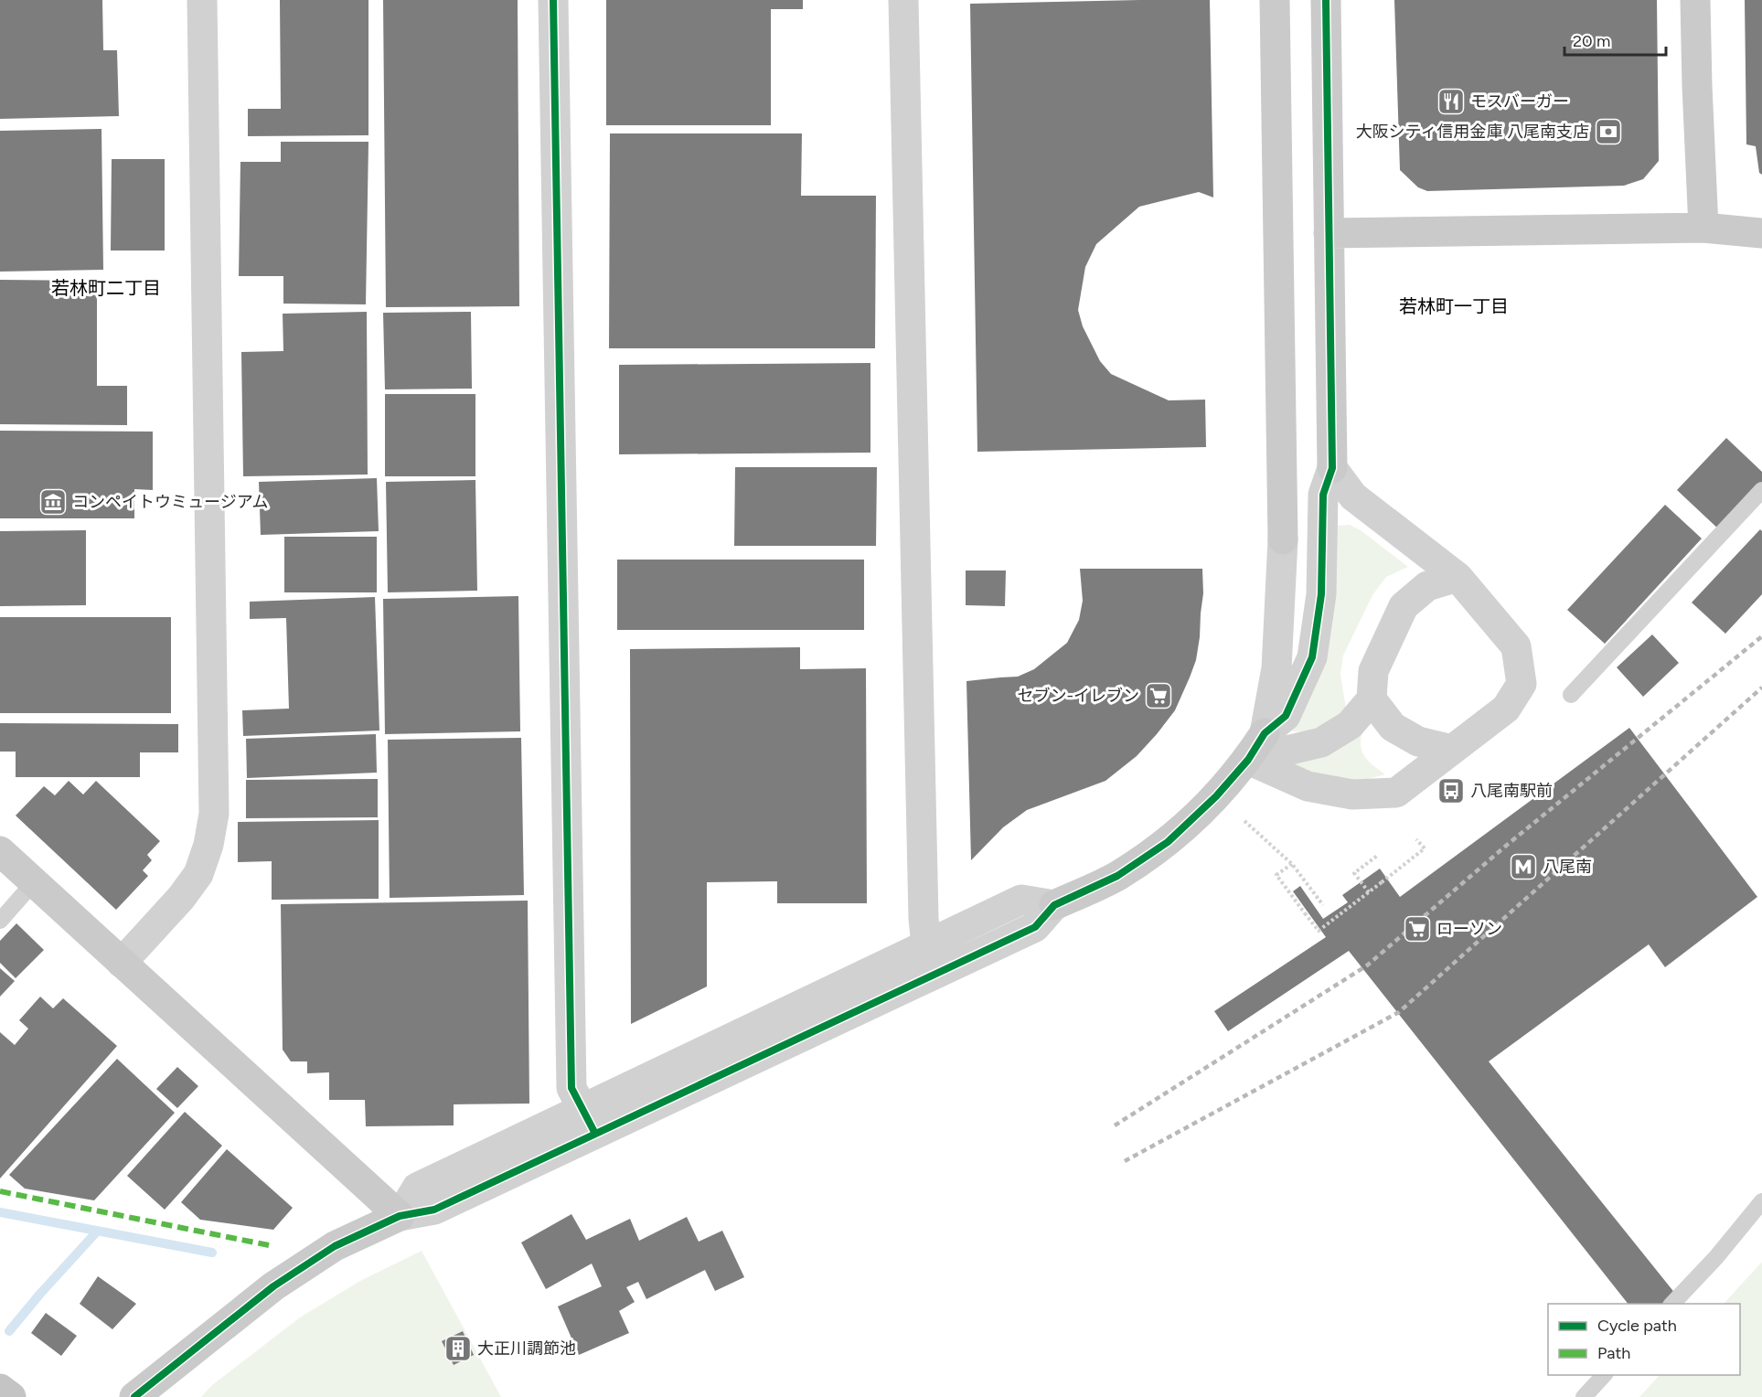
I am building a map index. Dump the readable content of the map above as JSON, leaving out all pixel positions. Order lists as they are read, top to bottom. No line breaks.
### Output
{"districts":["若林町二丁目","若林町一丁目"],"places":{"restaurant":["モスバーガー"],"bank":["大阪シティ信用金庫 八尾南支店"],"museum":["コンペイトウミュージアム"],"supermarket":["セブン-イレブン","ローソン"],"bus stop":["八尾南駅前"],"metro station":["八尾南"],"building":["大正川調節池"]},"legend":["Cycle path","Path"],"scale_bar":"20 m"}
